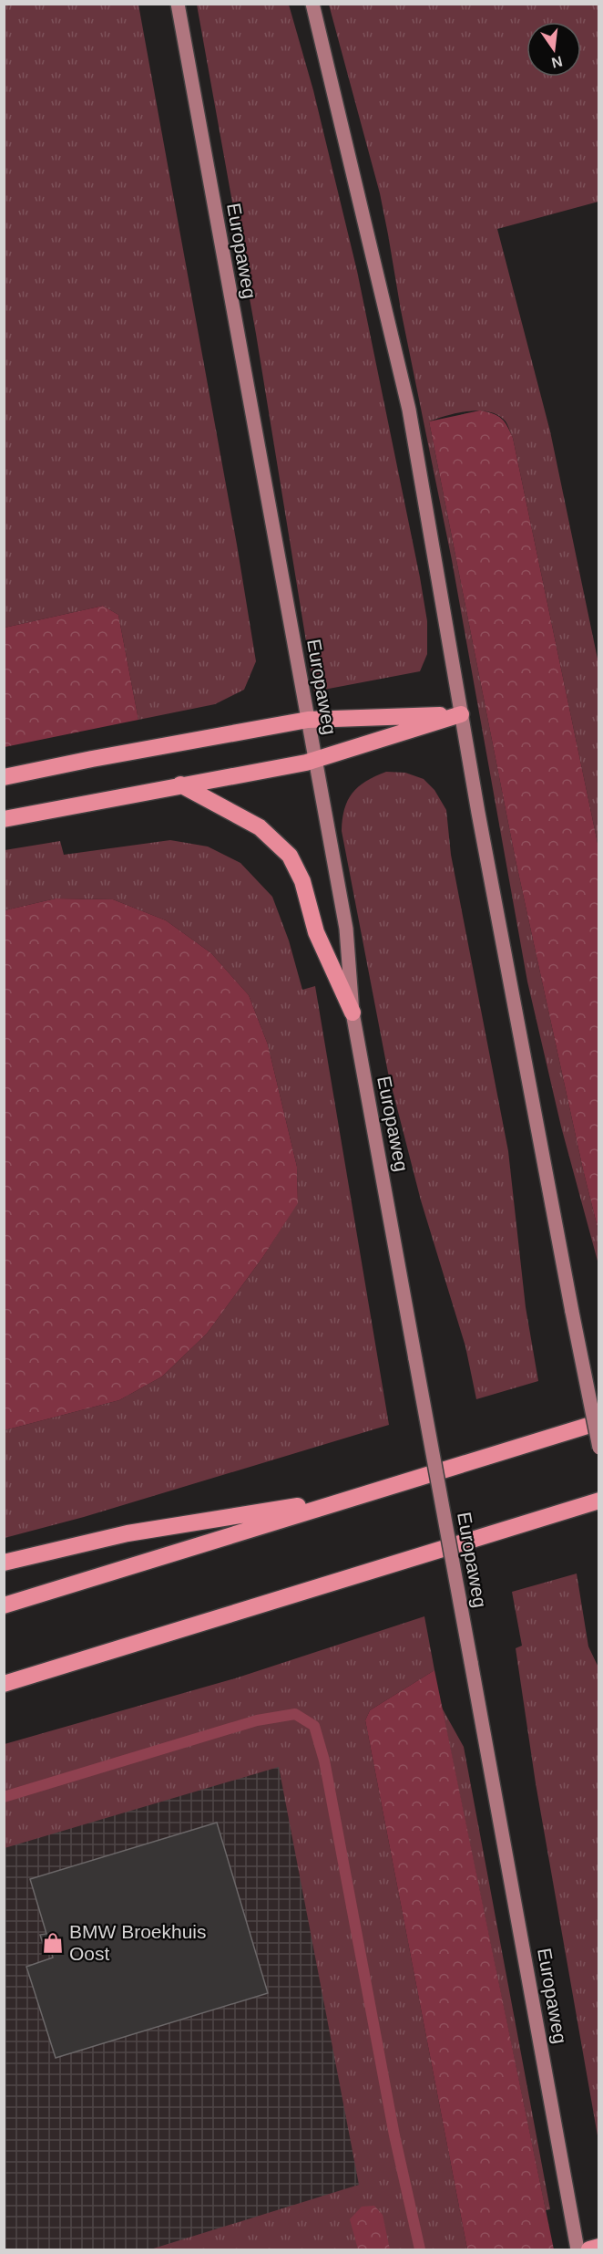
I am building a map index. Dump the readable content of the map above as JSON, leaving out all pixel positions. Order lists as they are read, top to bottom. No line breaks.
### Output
{"streets":{"main road":["Europaweg"]},"places":{"shop":["BMW Broekhuis Oost"]},"north":"bottom"}
